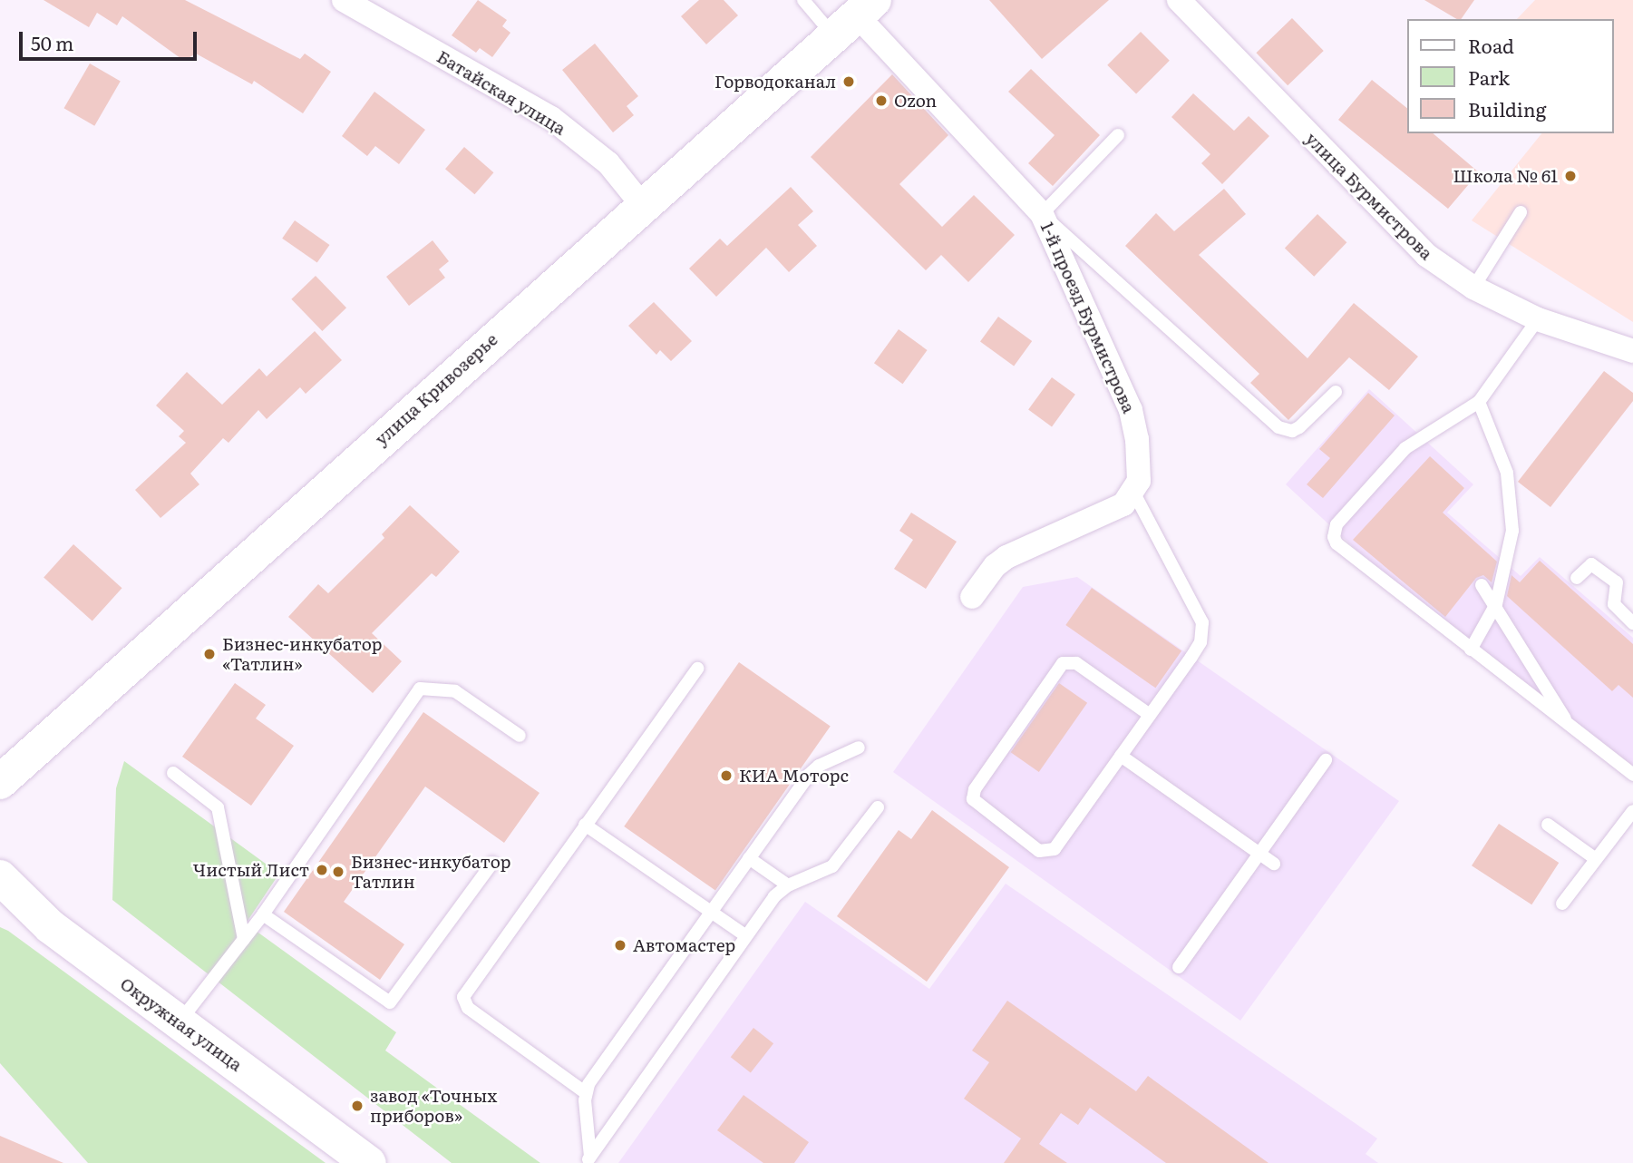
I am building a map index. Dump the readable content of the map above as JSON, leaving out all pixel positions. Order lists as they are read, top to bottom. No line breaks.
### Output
{"streets":{"main road":["улица Кривозерье","Окружная улица"],"street":["Батайская улица","улица Бурмистрова","1-й проезд Бурмистрова"]},"crossings":[["Батайская улица","улица Кривозерье"],["1-й проезд Бурмистрова","улица Кривозерье"]],"places":["Горводоканал","Ozon","Школа № 61","Бизнес-инкубатор «Татлин»","КИА Моторс","Чистый Лист","Бизнес-инкубатор Татлин","Автомастер","завод «Точных приборов»"],"legend":["Road","Park","Building"],"scale_bar":"50 m"}
